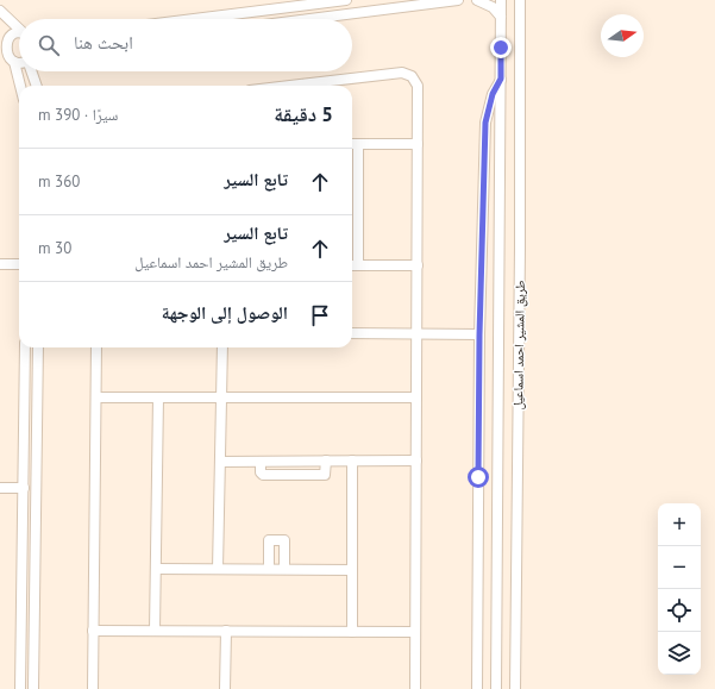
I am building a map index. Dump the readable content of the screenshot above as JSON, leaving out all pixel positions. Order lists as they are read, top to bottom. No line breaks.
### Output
{"streets":{"street":["طريق المشير احمد اسماعيل"]},"north":"right","page":{"search":"ابحث هنا","heading":["5 دقيقة","سيرًا · 390 m"],"list":[["تابع السير","360 m"],["تابع السير","طريق المشير احمد اسماعيل","30 m"],"الوصول إلى الوجهة"],"map_buttons":["+","−"]}}
